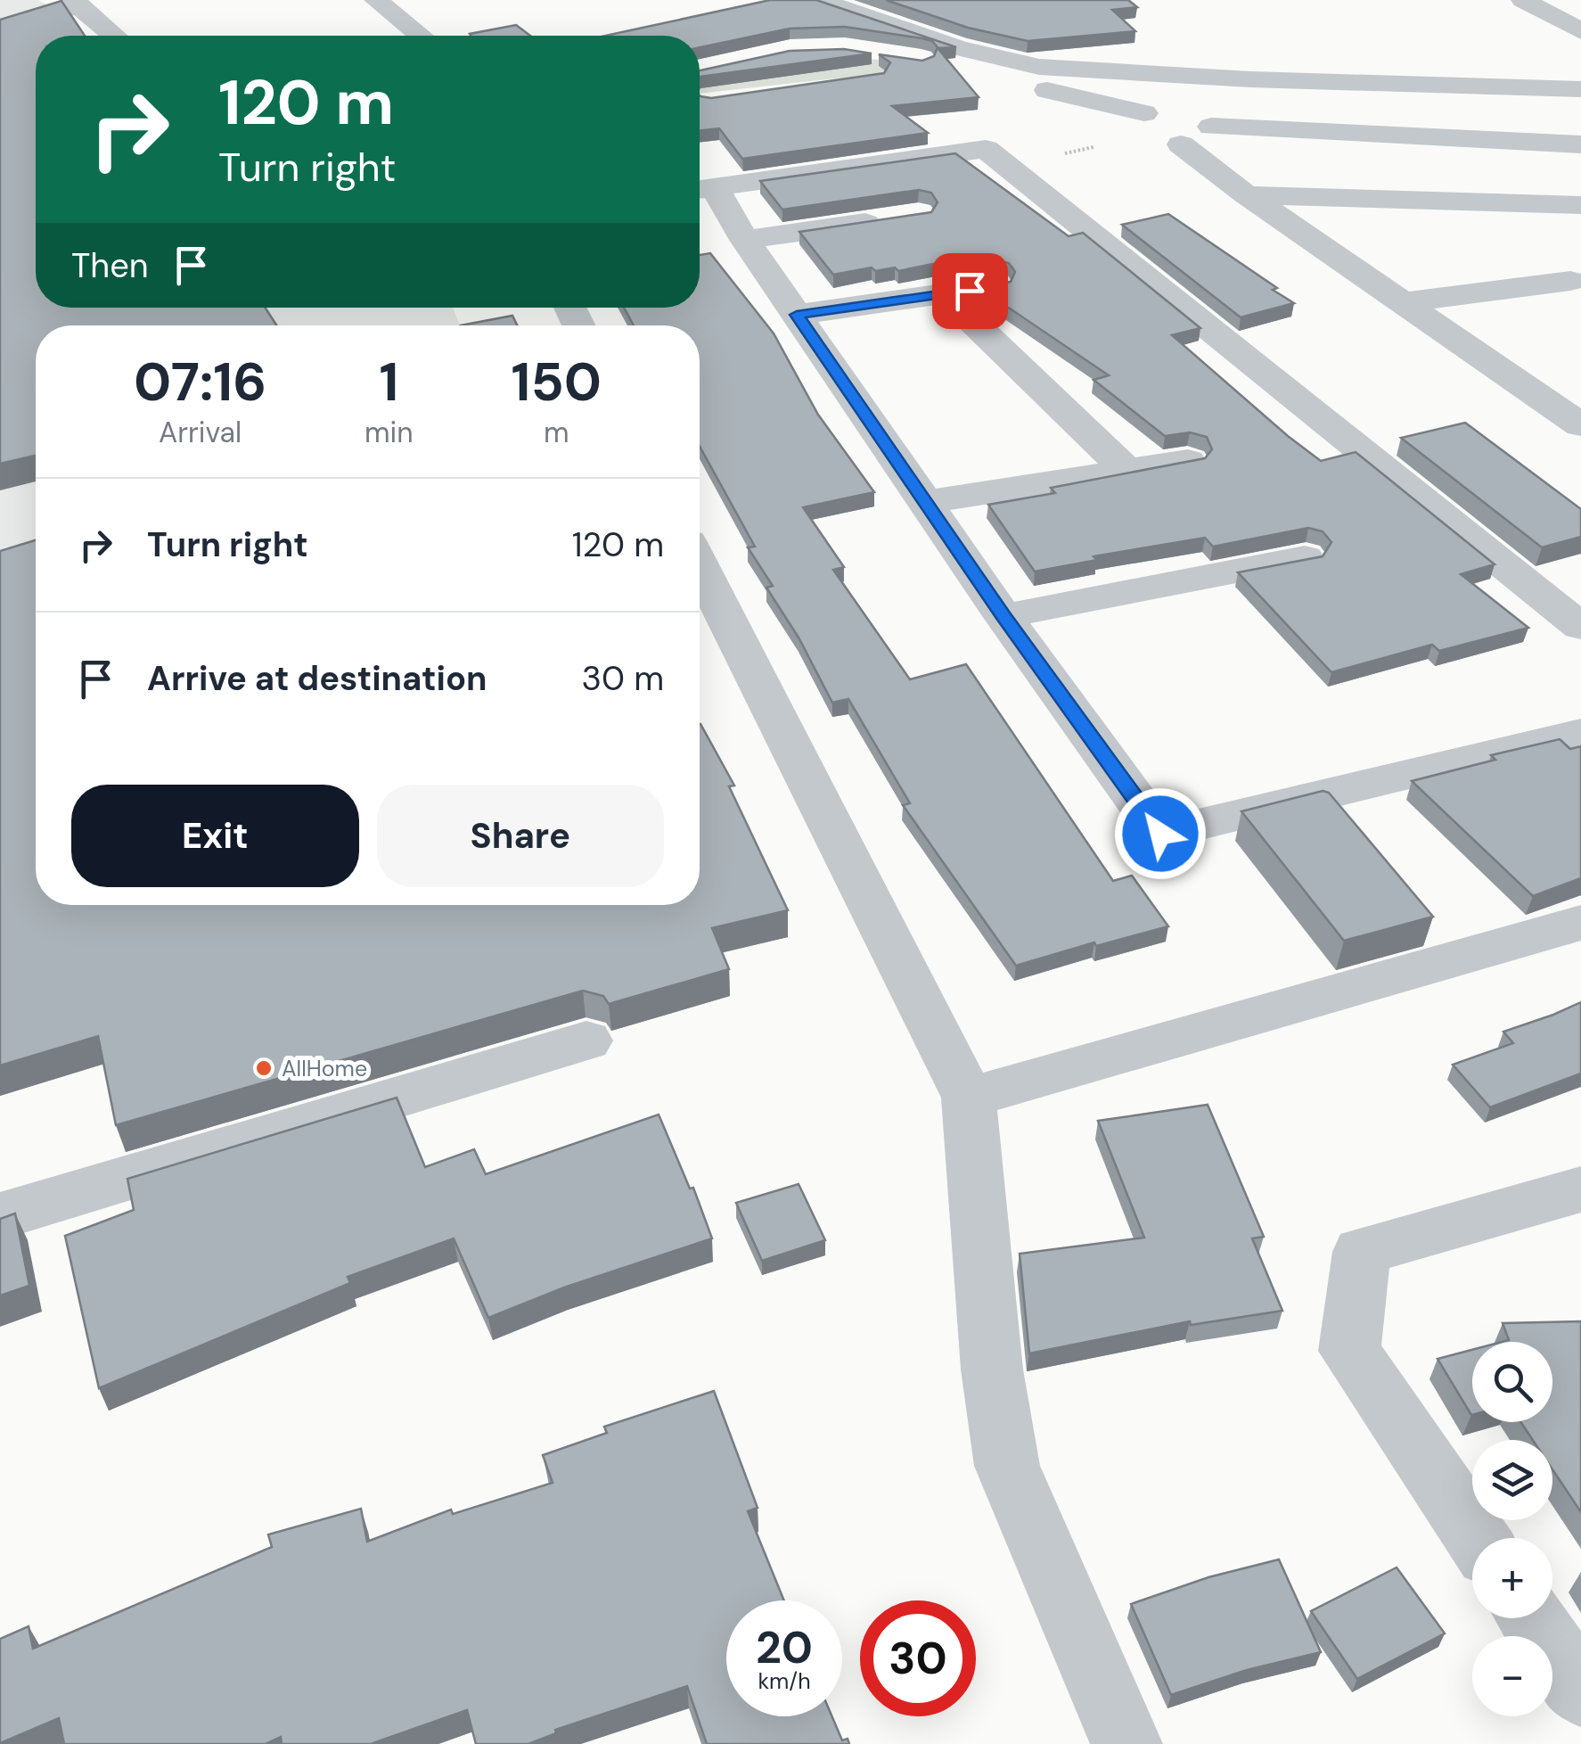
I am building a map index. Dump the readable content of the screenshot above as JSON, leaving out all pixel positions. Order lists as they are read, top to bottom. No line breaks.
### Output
{"places":["AllHome"],"page":{"turn":["120 m","Turn right"],"then":"Then","eta":["07:16","Arrival","1","min","150","m"],"list":[{"name":"Turn right","value":"120 m"},{"name":"Arrive at destination","value":"30 m"}],"buttons":["Exit","Share"],"map_buttons":["+","−"],"speed":"20 km/h","limit":"30"}}
